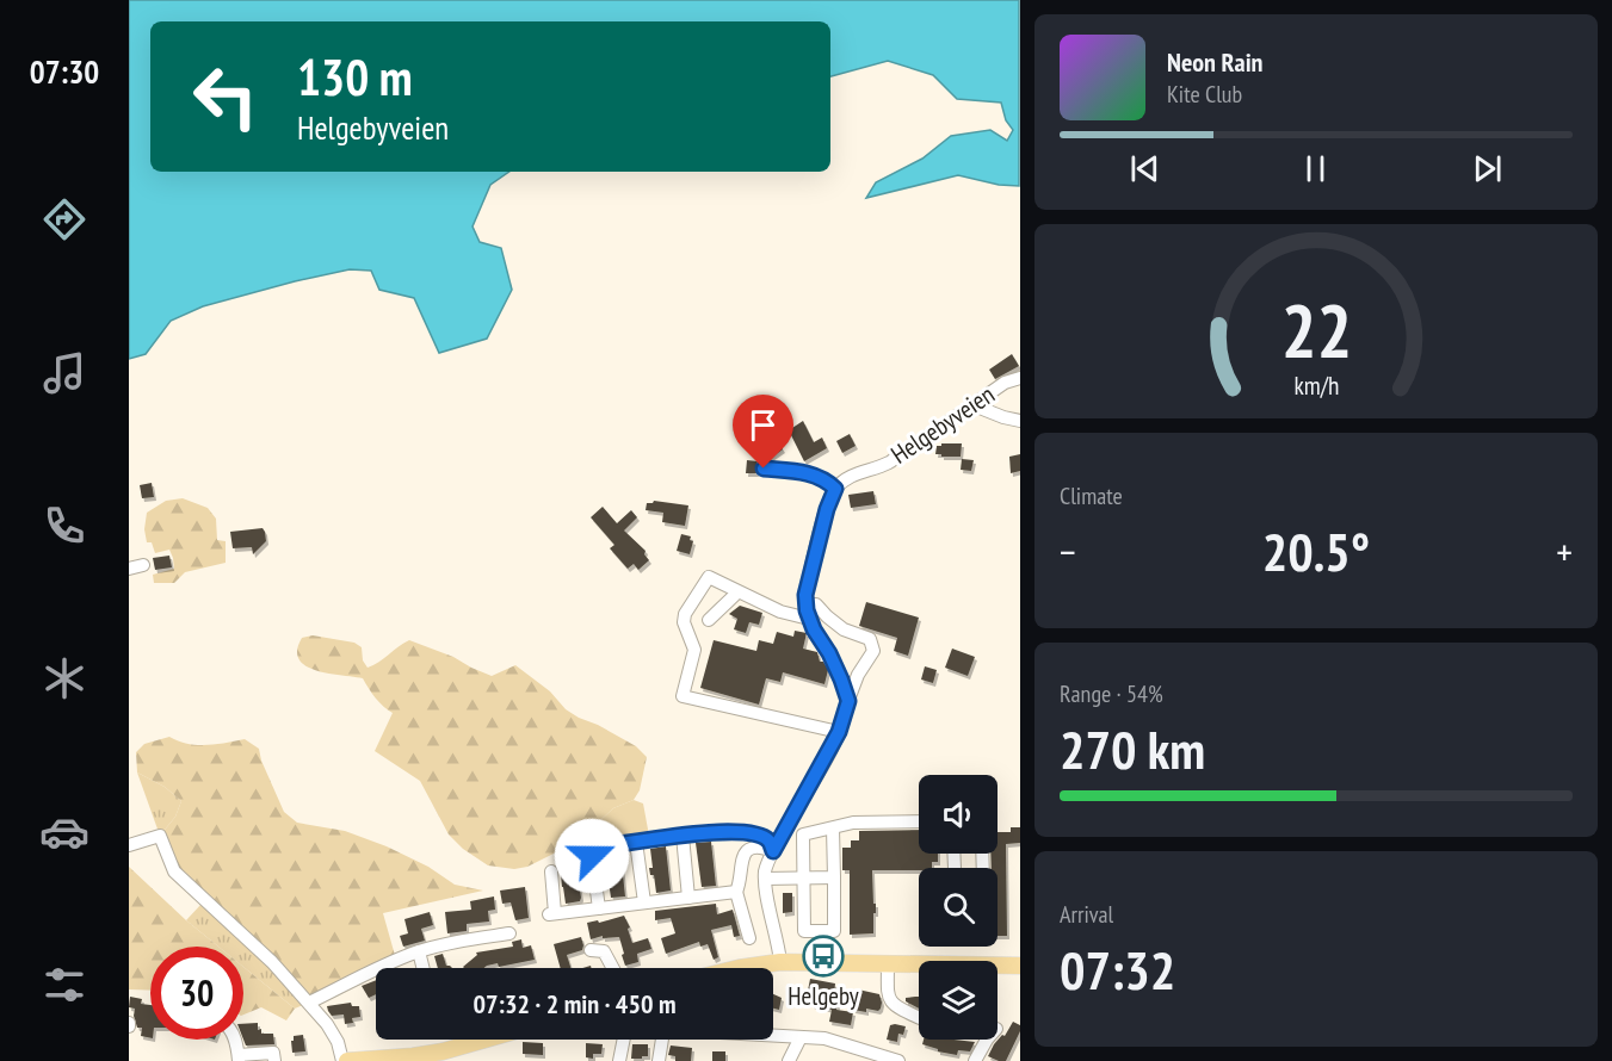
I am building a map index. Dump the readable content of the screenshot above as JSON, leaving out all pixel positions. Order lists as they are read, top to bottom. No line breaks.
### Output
{"streets":{"street":["Helgebyveien"]},"places":{"bus stop":["Helgeby"]},"page":{"tabs":"07:30","turn":["130 m","Helgebyveien"],"song":["Neon Rain","Kite Club"],"tile":["Climate",["Range · 54%","270 km"],["Arrival","07:32"]],"heat":["−","20.5°","+"],"limit":"30","trip":"07:32 · 2 min · 450 m","gauge":["22","km/h"]}}
